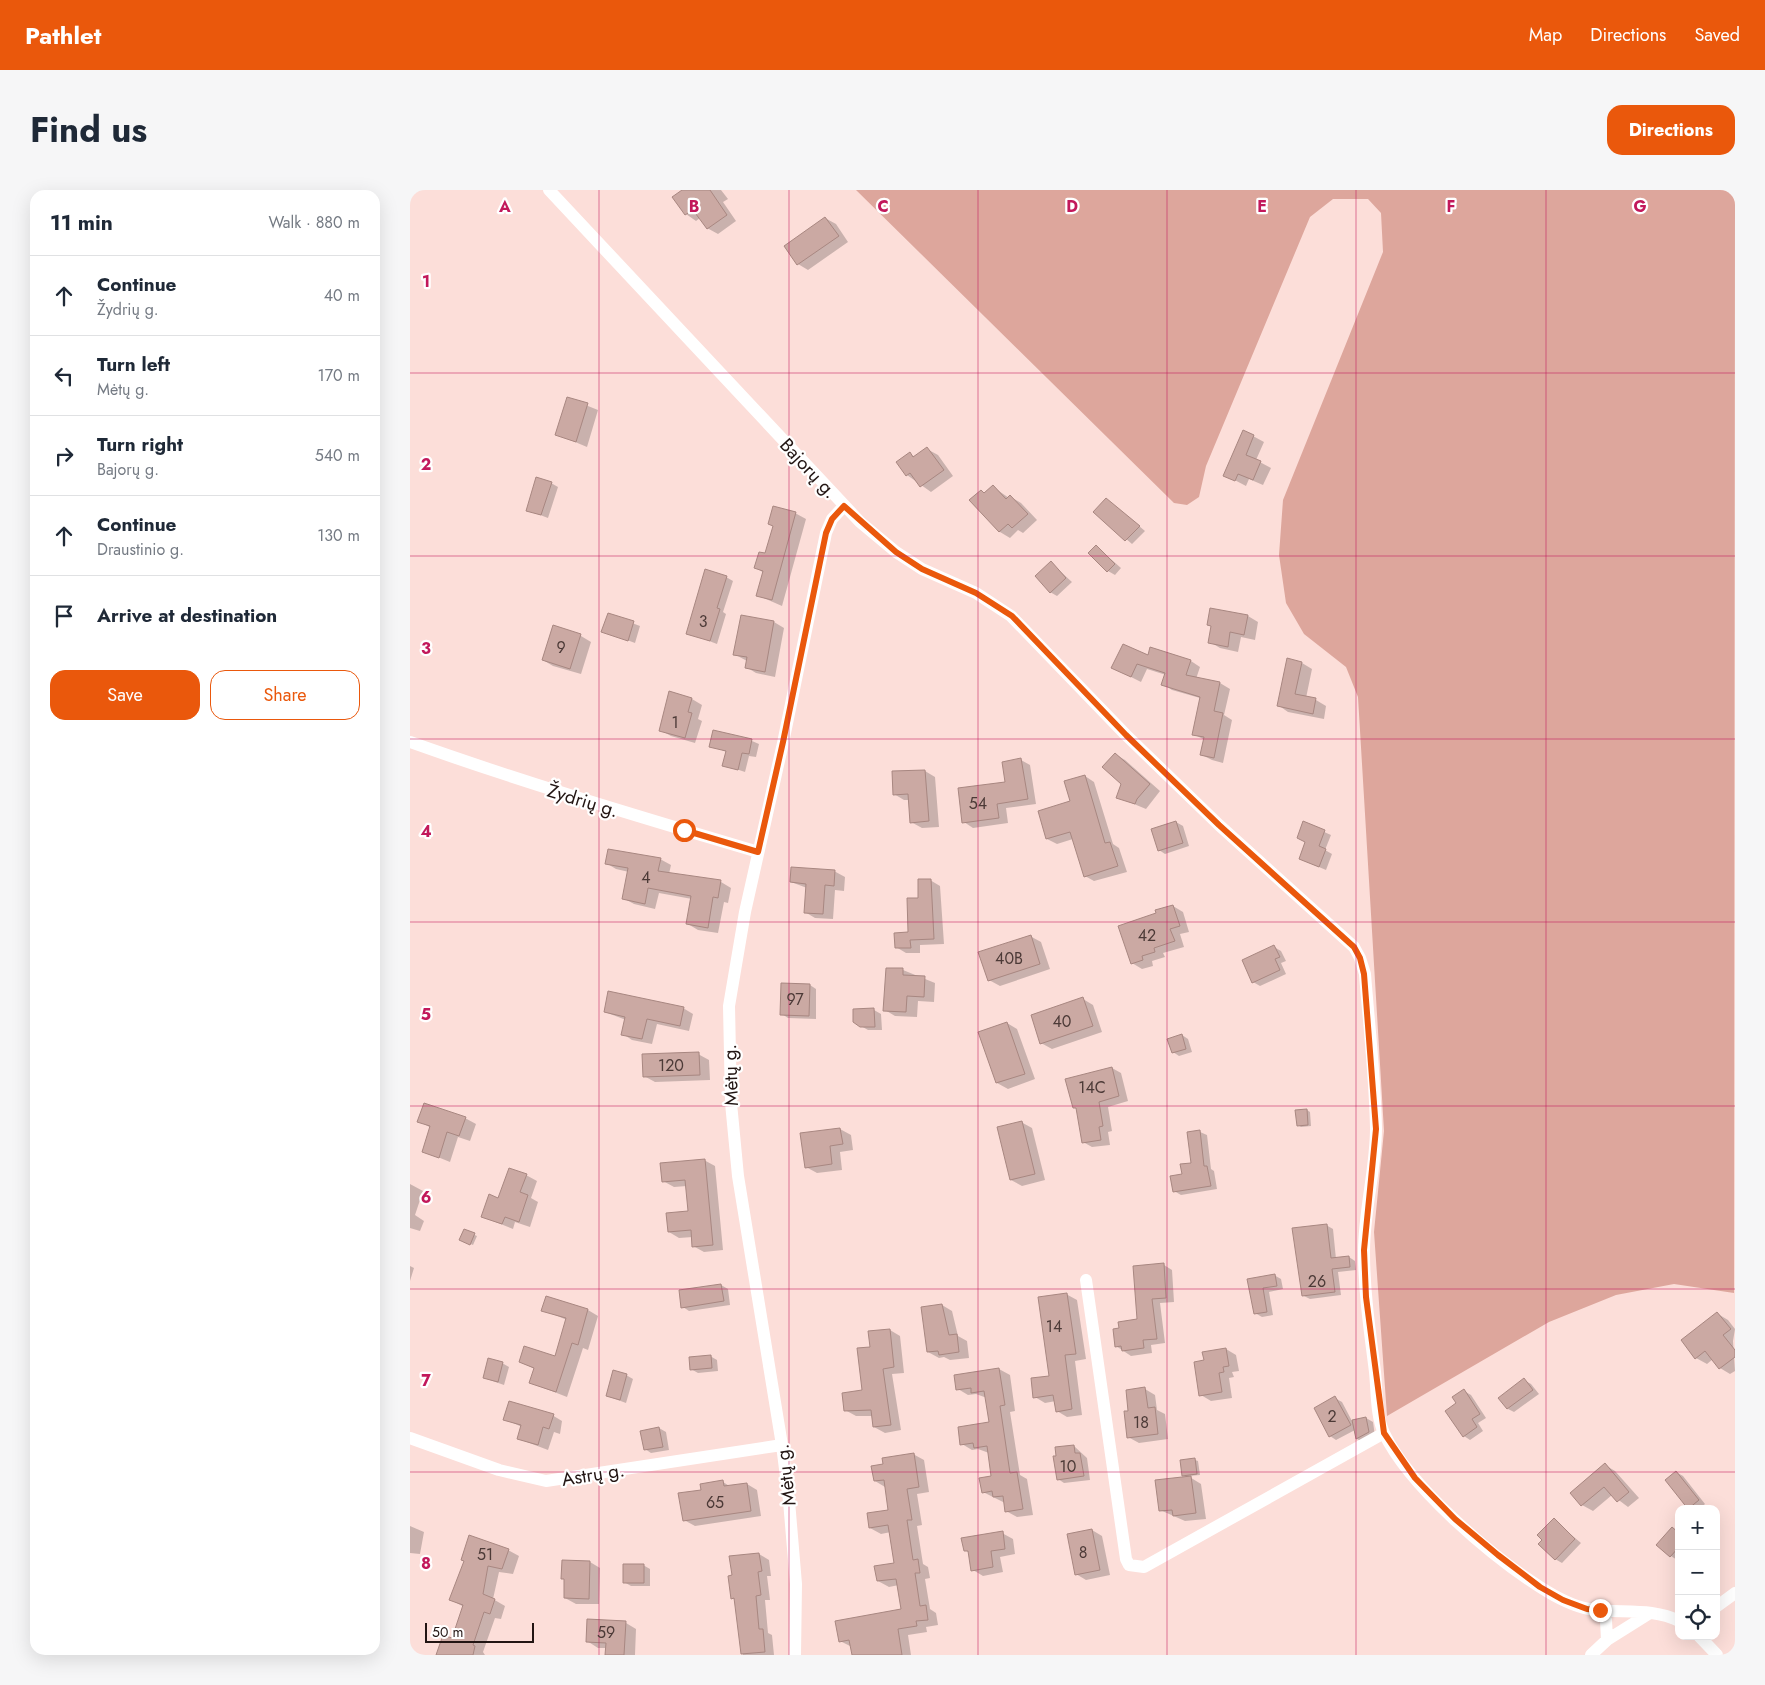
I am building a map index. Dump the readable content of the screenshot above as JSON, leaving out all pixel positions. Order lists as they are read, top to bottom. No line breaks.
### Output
{"streets":{"street":["Bajorų g.","Žydrių g.","Mėtų g.","Astrų g."]},"crossings":[["Bajorų g.","Mėtų g."],["Žydrių g.","Mėtų g."],["Mėtų g.","Astrų g."]],"house_numbers":["3","9","1","54","4","42","40B","97","40","120","14C","26","14","2","18","10","65","8","51","59"],"scale_bar":"50 m","page":{"header":"Pathlet","nav":["Map","Directions","Saved"],"title":"Find us","buttons":["Directions",["Save","Share"]],"heading":["11 min","Walk · 880 m"],"list":[["Continue","Žydrių g.","40 m"],["Turn left","Mėtų g.","170 m"],["Turn right","Bajorų g.","540 m"],["Continue","Draustinio g.","130 m"],"Arrive at destination"],"map_buttons":["+","−"],"scale":"50 m"},"grid":{"columns":["A","B","C","D","E","F","G"],"rows":["1","2","3","4","5","6","7","8"]}}
